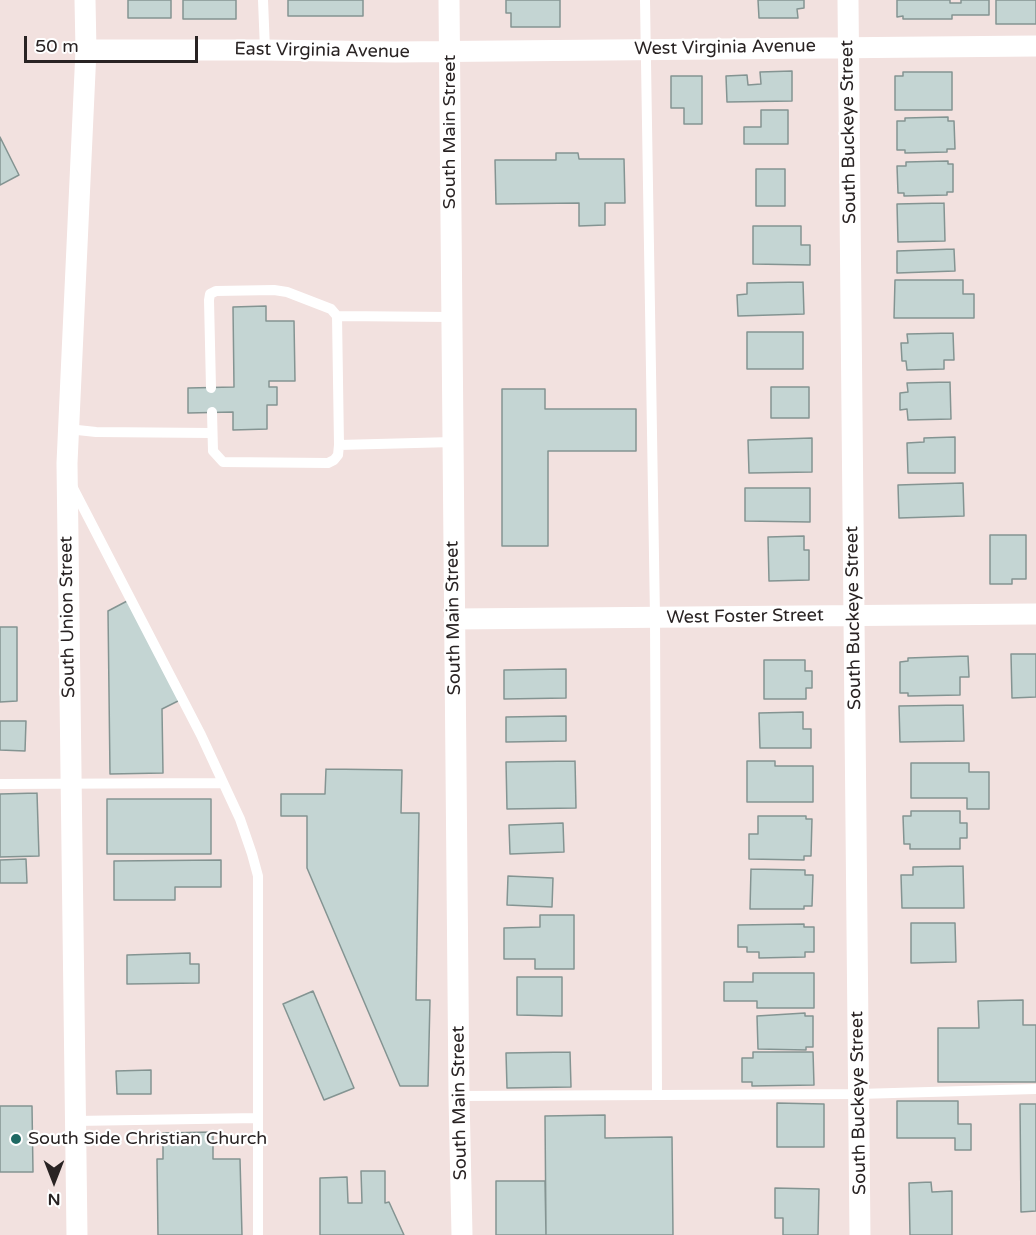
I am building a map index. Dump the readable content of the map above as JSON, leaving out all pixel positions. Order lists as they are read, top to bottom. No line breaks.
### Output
{"streets":{"street":["West Virginia Avenue","East Virginia Avenue","South Main Street","South Buckeye Street","South Union Street","West Foster Street"]},"crossings":[["West Virginia Avenue","East Virginia Avenue"],["West Virginia Avenue","South Main Street"],["West Virginia Avenue","South Buckeye Street"],["East Virginia Avenue","South Main Street"],["East Virginia Avenue","South Union Street"],["South Main Street","West Foster Street"],["South Buckeye Street","West Foster Street"]],"places":["South Side Christian Church"],"scale_bar":"50 m","north":"bottom"}
